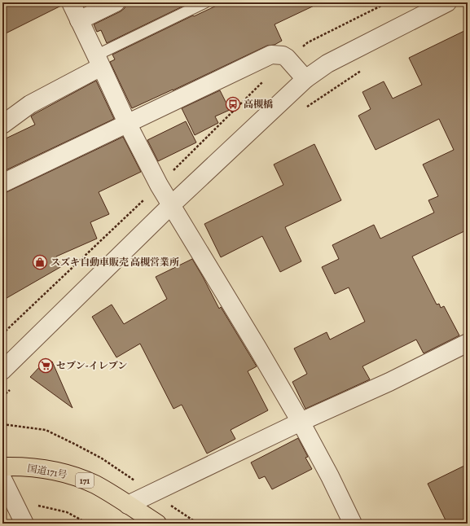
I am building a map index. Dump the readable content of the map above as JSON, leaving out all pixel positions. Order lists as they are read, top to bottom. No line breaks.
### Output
{"streets":{"highway":["国道171号","171"]},"places":{"bus stop":["高槻橋"],"shop":["スズキ自動車販売 高槻営業所"],"supermarket":["セブン-イレブン"]}}
